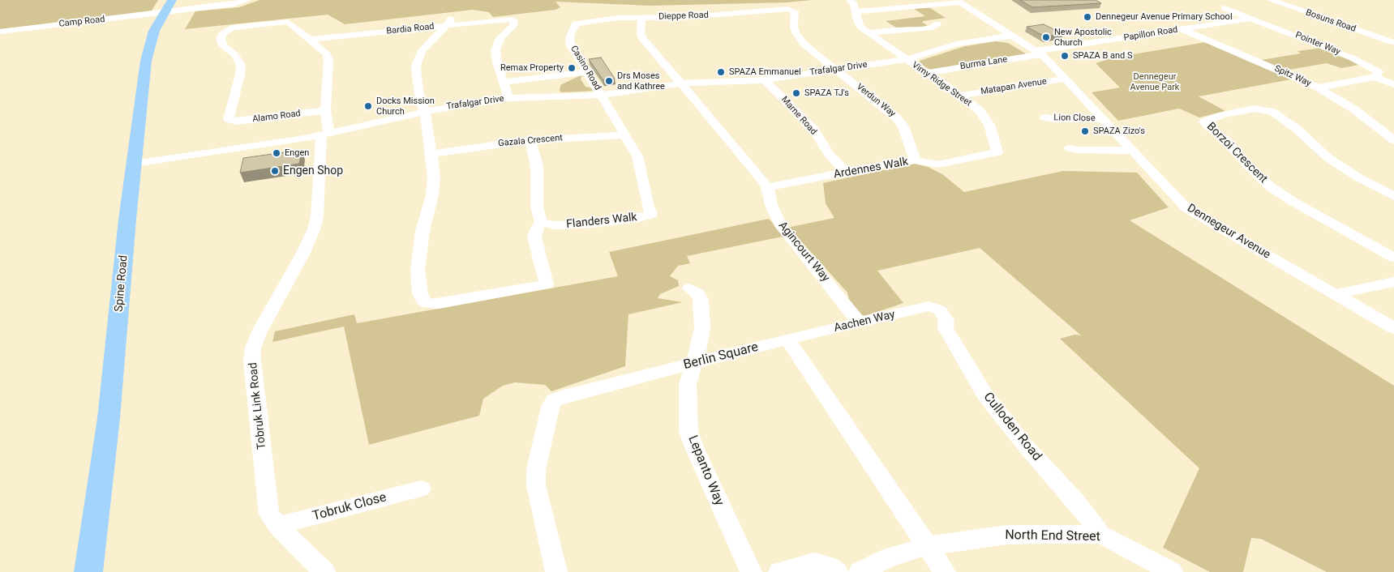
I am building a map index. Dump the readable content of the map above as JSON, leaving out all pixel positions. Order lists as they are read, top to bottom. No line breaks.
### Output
{"streets":{"main road":["Spine Road"],"street":["Dieppe Road","Bosuns Road","Camp Road","Bardia Road","Papillon Road","Pointer Way","Burma Lane","Casino Road","Trafalgar Drive","Spitz Way","Vimy Ridge Street","Matapan Avenue","Verdun Way","Marne Road","Alamo Road","Lion Close","Gazala Crescent","Borzoi Crescent","Ardennes Walk","Flanders Walk","Dennegeur Avenue","Agincourt Way","Aachen Way","Berlin Square","Tobruk Link Road","Culloden Road","Lepanto Way","Tobruk Close","North End Street"]},"crossings":[["Dieppe Road","Casino Road"],["Dieppe Road","Verdun Way"],["Dieppe Road","Agincourt Way"],["Camp Road","Spine Road"],["Bardia Road","Tobruk Link Road"],["Papillon Road","Pointer Way"],["Papillon Road","Burma Lane"],["Papillon Road","Spitz Way"],["Papillon Road","Dennegeur Avenue"],["Burma Lane","Vimy Ridge Street"],["Burma Lane","Dennegeur Avenue"],["Casino Road","Trafalgar Drive"],["Trafalgar Drive","Vimy Ridge Street"],["Trafalgar Drive","Verdun Way"],["Trafalgar Drive","Marne Road"],["Trafalgar Drive","Dennegeur Avenue"],["Trafalgar Drive","Agincourt Way"],["Trafalgar Drive","Spine Road"],["Trafalgar Drive","Tobruk Link Road"],["Vimy Ridge Street","Matapan Avenue"],["Vimy Ridge Street","Ardennes Walk"],["Matapan Avenue","Dennegeur Avenue"],["Verdun Way","Ardennes Walk"],["Marne Road","Ardennes Walk"],["Alamo Road","Tobruk Link Road"],["Lion Close","Dennegeur Avenue"],["Gazala Crescent","Flanders Walk"],["Ardennes Walk","Agincourt Way"],["Agincourt Way","Aachen Way"],["Aachen Way","Berlin Square"],["Aachen Way","Culloden Road"],["Berlin Square","Lepanto Way"],["Tobruk Link Road","Tobruk Close"],["Culloden Road","North End Street"]],"parks":["Dennegeur Avenue Park"],"places":["Dennegeur Avenue Primary School","New Apostolic Church","SPAZA B and S","Remax Property","SPAZA Emmanuel","Drs Moses and Kathree","SPAZA TJ's","Docks Mission Church","SPAZA Zizo's","Engen","Engen Shop"]}
